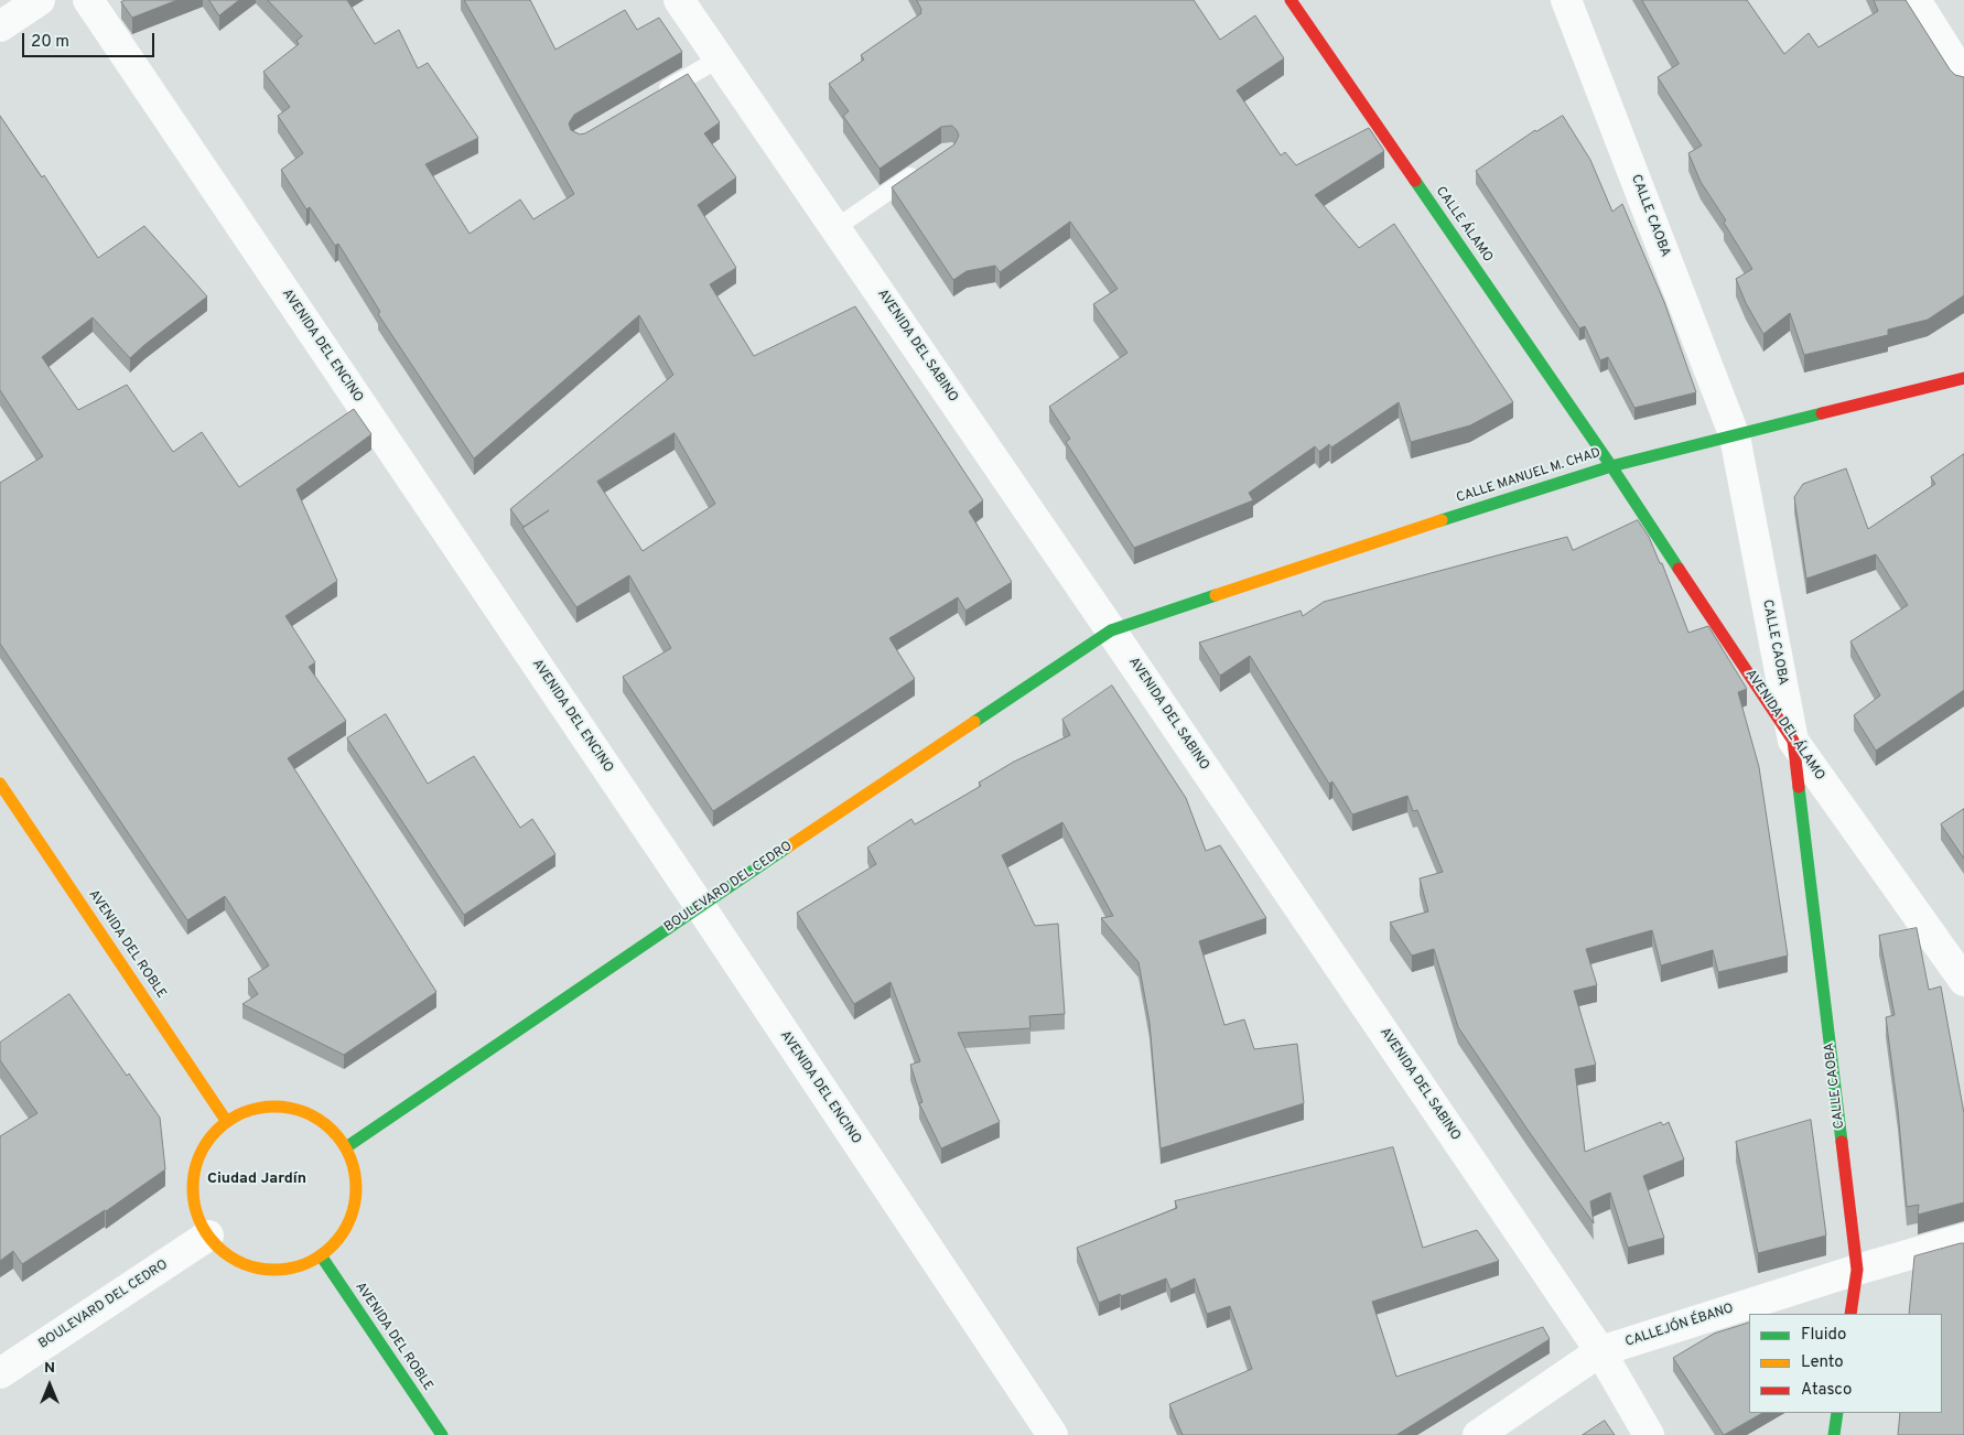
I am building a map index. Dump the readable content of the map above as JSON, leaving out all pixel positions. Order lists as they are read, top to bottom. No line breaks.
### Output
{"streets":{"street":["CALLE CAOBA","CALLE ÁLAMO","AVENIDA DEL ENCINO","AVENIDA DEL SABINO","CALLE MANUEL M. CHAD","AVENIDA DEL ÁLAMO","BOULEVARD DEL CEDRO","AVENIDA DEL ROBLE","CALLEJÓN ÉBANO"]},"crossings":[["CALLE CAOBA","CALLE MANUEL M. CHAD"],["CALLE CAOBA","AVENIDA DEL ÁLAMO"],["CALLE CAOBA","CALLEJÓN ÉBANO"],["CALLE ÁLAMO","CALLE MANUEL M. CHAD"],["CALLE ÁLAMO","AVENIDA DEL ÁLAMO"],["AVENIDA DEL ENCINO","BOULEVARD DEL CEDRO"],["AVENIDA DEL SABINO","CALLE MANUEL M. CHAD"],["AVENIDA DEL SABINO","BOULEVARD DEL CEDRO"],["AVENIDA DEL SABINO","CALLEJÓN ÉBANO"],["CALLE MANUEL M. CHAD","AVENIDA DEL ÁLAMO"],["CALLE MANUEL M. CHAD","BOULEVARD DEL CEDRO"],["BOULEVARD DEL CEDRO","AVENIDA DEL ROBLE"]],"districts":["Ciudad Jardín"],"legend":["Fluido","Lento","Atasco"],"scale_bar":"20 m","north":"top"}
